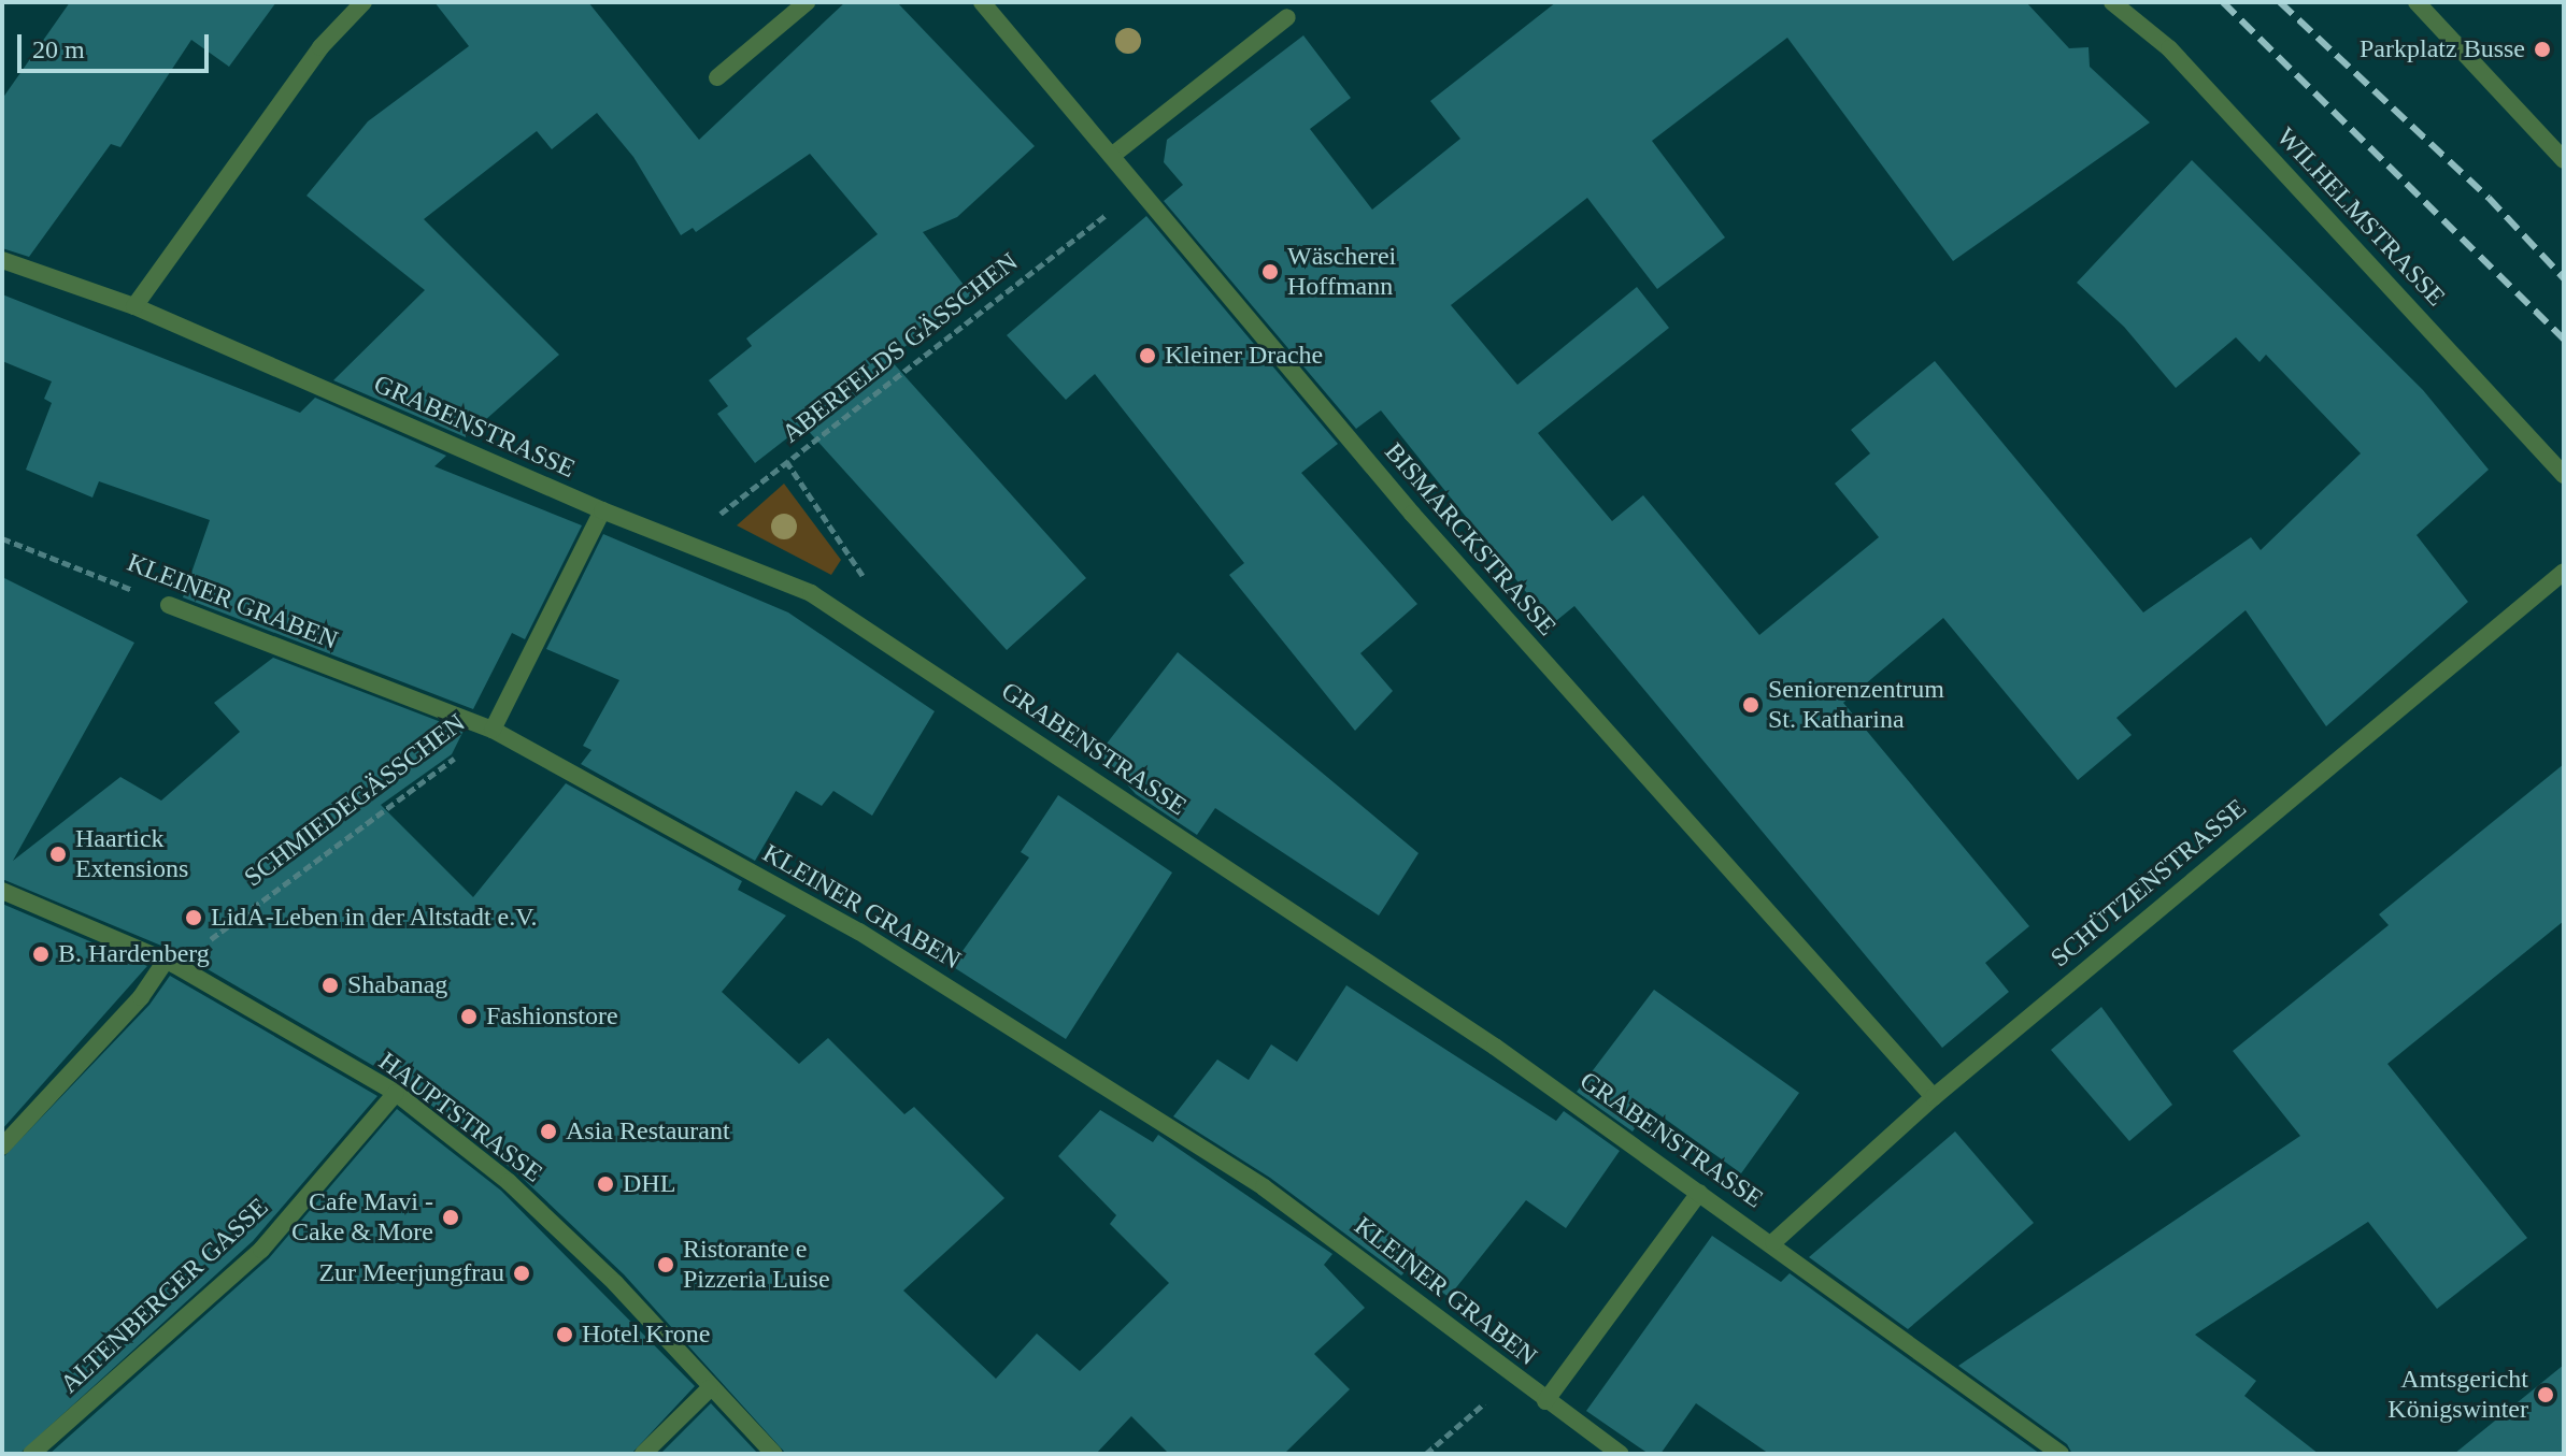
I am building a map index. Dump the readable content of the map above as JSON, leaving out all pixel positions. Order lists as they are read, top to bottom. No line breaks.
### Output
{"streets":{"street":["WILHELMSTRASSE","GRABENSTRASSE","BISMARCKSTRASSE","KLEINER GRABEN","SCHMIEDEGÄSSCHEN","SCHÜTZENSTRASSE","HAUPTSTRASSE","ALTENBERGER GASSE"],"path":["ABERFELDS GÄSSCHEN"]},"crossings":[["ABERFELDS GÄSSCHEN","GRABENSTRASSE"],["ABERFELDS GÄSSCHEN","BISMARCKSTRASSE"],["GRABENSTRASSE","SCHMIEDEGÄSSCHEN"],["GRABENSTRASSE","SCHÜTZENSTRASSE"],["BISMARCKSTRASSE","SCHÜTZENSTRASSE"],["KLEINER GRABEN","SCHMIEDEGÄSSCHEN"],["SCHMIEDEGÄSSCHEN","HAUPTSTRASSE"],["HAUPTSTRASSE","ALTENBERGER GASSE"]],"places":["Parkplatz Busse","Wäscherei Hoffmann","Kleiner Drache","Seniorenzentrum St. Katharina","Haartick Extensions","LidA-Leben in der Altstadt e.V.","B. Hardenberg","Shabanag","Fashionstore","Asia Restaurant","DHL","Cafe Mavi - Cake & More","Ristorante e Pizzeria Luise","Zur Meerjungfrau","Hotel Krone","Amtsgericht Königswinter"],"scale_bar":"20 m"}
